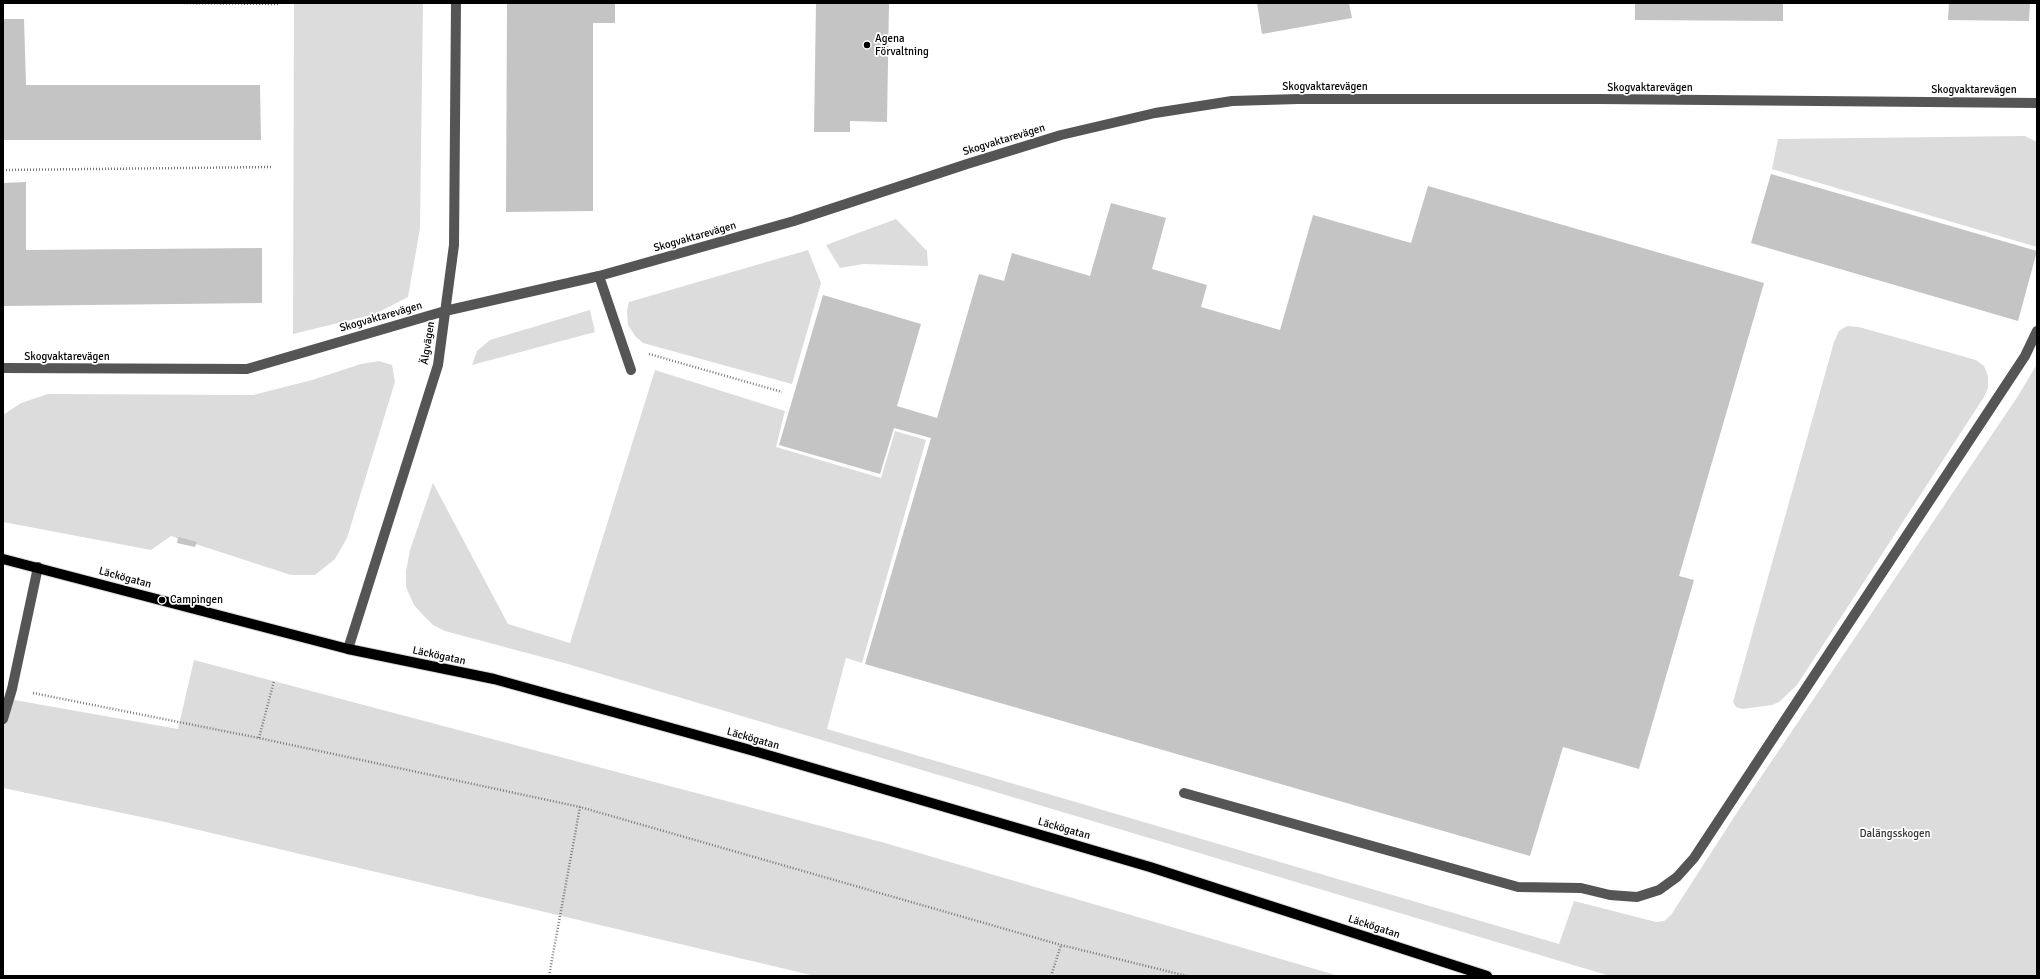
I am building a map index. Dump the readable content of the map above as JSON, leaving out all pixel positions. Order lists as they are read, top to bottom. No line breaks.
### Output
{"streets":{"main road":["Läckögatan"],"street":["Skogvaktarevägen","Älgvägen"]},"crossings":[["Skogvaktarevägen","Älgvägen"],["Älgvägen","Läckögatan"]],"parks":["Dalängsskogen"],"places":["Agena Förvaltning","Campingen"]}
